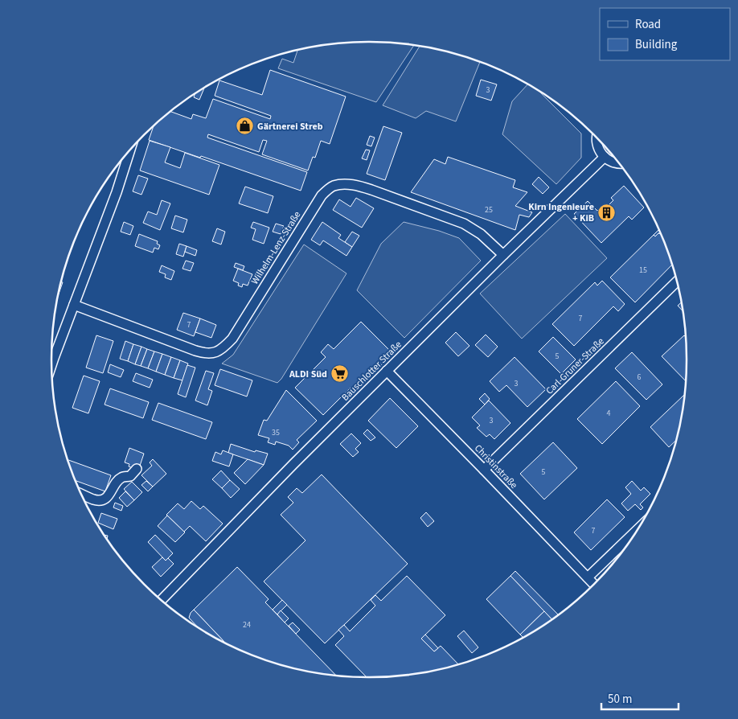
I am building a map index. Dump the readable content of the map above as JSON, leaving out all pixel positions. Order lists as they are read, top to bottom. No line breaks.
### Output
{"streets":{"street":["Wilhelm-Lenz-Straße","Carl-Gruner-Straße","Bauschlotter Straße","Christinstraße"]},"crossings":[["Wilhelm-Lenz-Straße","Bauschlotter Straße"],["Carl-Gruner-Straße","Christinstraße"],["Bauschlotter Straße","Christinstraße"]],"places":{"shop":["Gärtnerei Streb"],"building":["Kirn Ingenieure + KiB"],"supermarket":["ALDI Süd"]},"house_numbers":["3","25","15","7","7","5","6","3","4","3","35","5","7","24"],"legend":["Road","Building"],"scale_bar":"50 m"}
